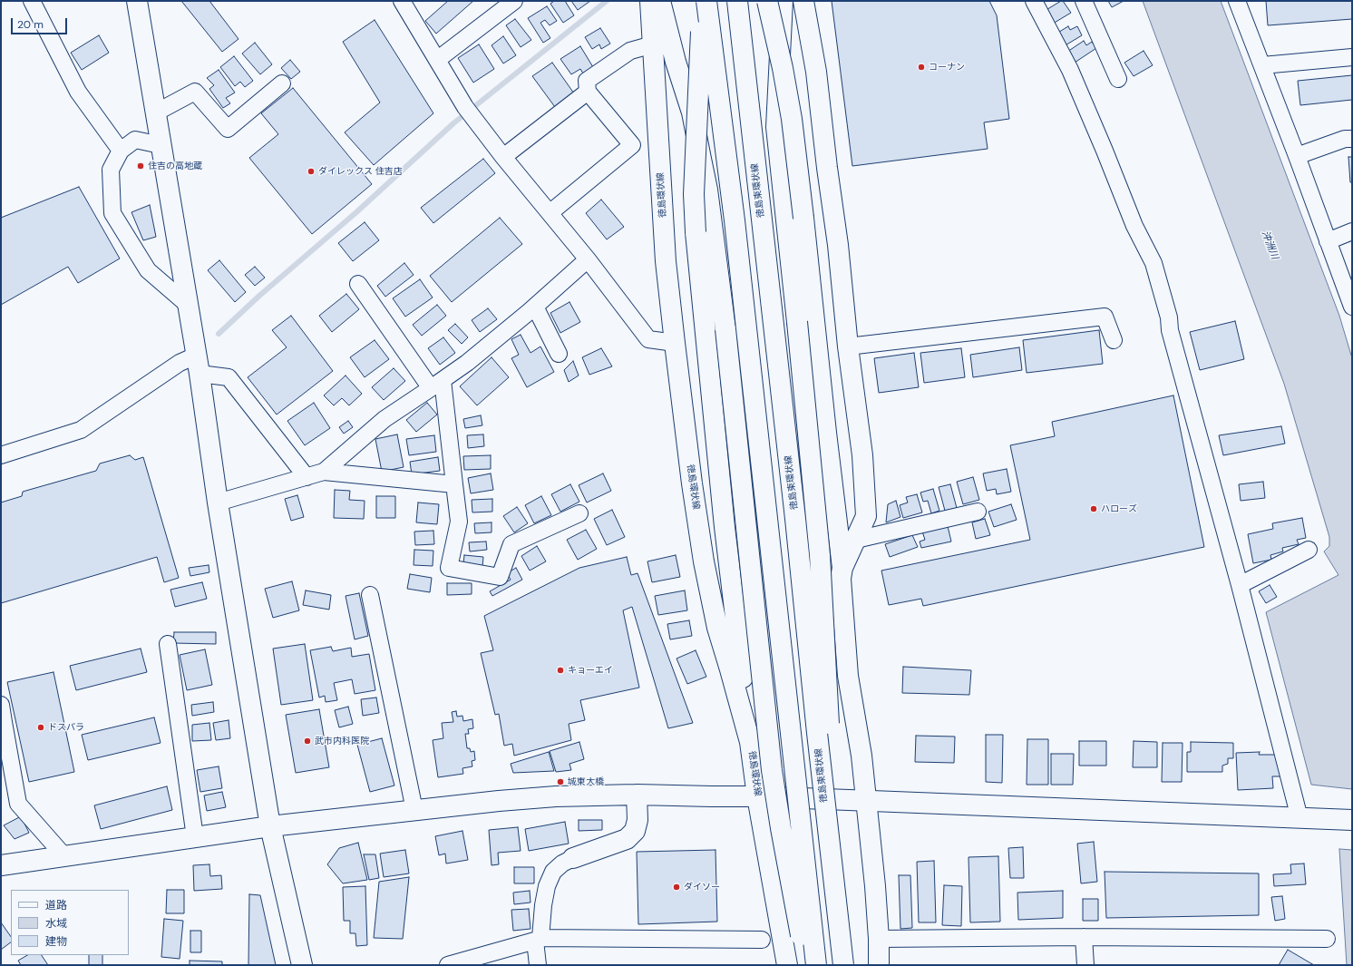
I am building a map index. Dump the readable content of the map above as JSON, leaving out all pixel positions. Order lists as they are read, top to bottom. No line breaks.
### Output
{"streets":{"main road":["徳島東環状線","徳島環状線"]},"water":["沖洲川"],"places":["コーナン","住吉の高地蔵","ダイレックス 住吉店","ハローズ","キョーエイ","ドスパラ","武市内科医院","城東大橋","ダイソー"],"legend":["道路","水域","建物"],"scale_bar":"20 m"}
